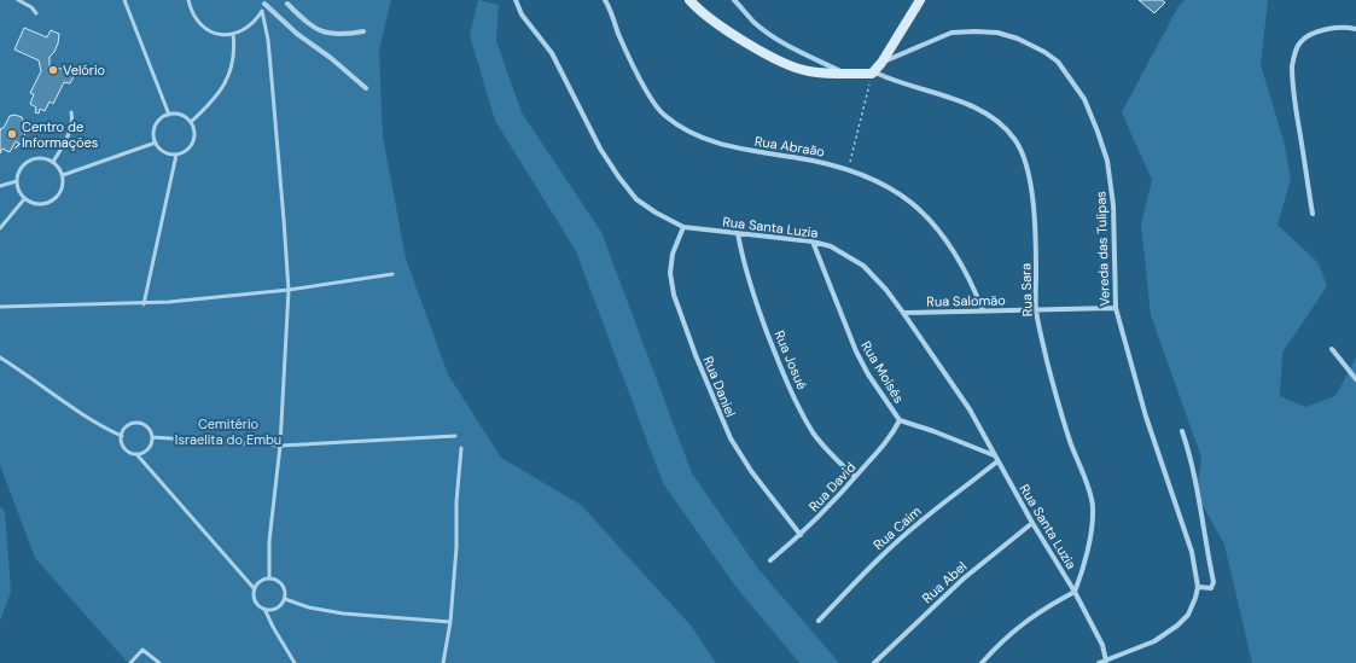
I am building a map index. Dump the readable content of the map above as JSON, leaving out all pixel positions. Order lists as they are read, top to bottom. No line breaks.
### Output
{"streets":{"street":["Rua Abraão","Rua Santa Luzia","Vereda das Tulipas","Rua Sara","Rua Salomão","Rua Josué","Rua Moisés","Rua Daniel","Rua David","Rua Caim","Rua Abel"]},"crossings":[["Rua Abraão","Rua Salomão"],["Rua Santa Luzia","Rua Sara"],["Rua Santa Luzia","Rua Salomão"],["Rua Santa Luzia","Rua Josué"],["Rua Santa Luzia","Rua Moisés"],["Rua Santa Luzia","Rua Daniel"],["Rua Santa Luzia","Rua Caim"],["Rua Santa Luzia","Rua Abel"],["Vereda das Tulipas","Rua Salomão"],["Rua Sara","Rua Salomão"],["Rua Josué","Rua David"],["Rua Moisés","Rua David"],["Rua Daniel","Rua David"]],"parks":["Cemitério Israelita do Embu"],"places":["Velório","Centro de Informações"]}
